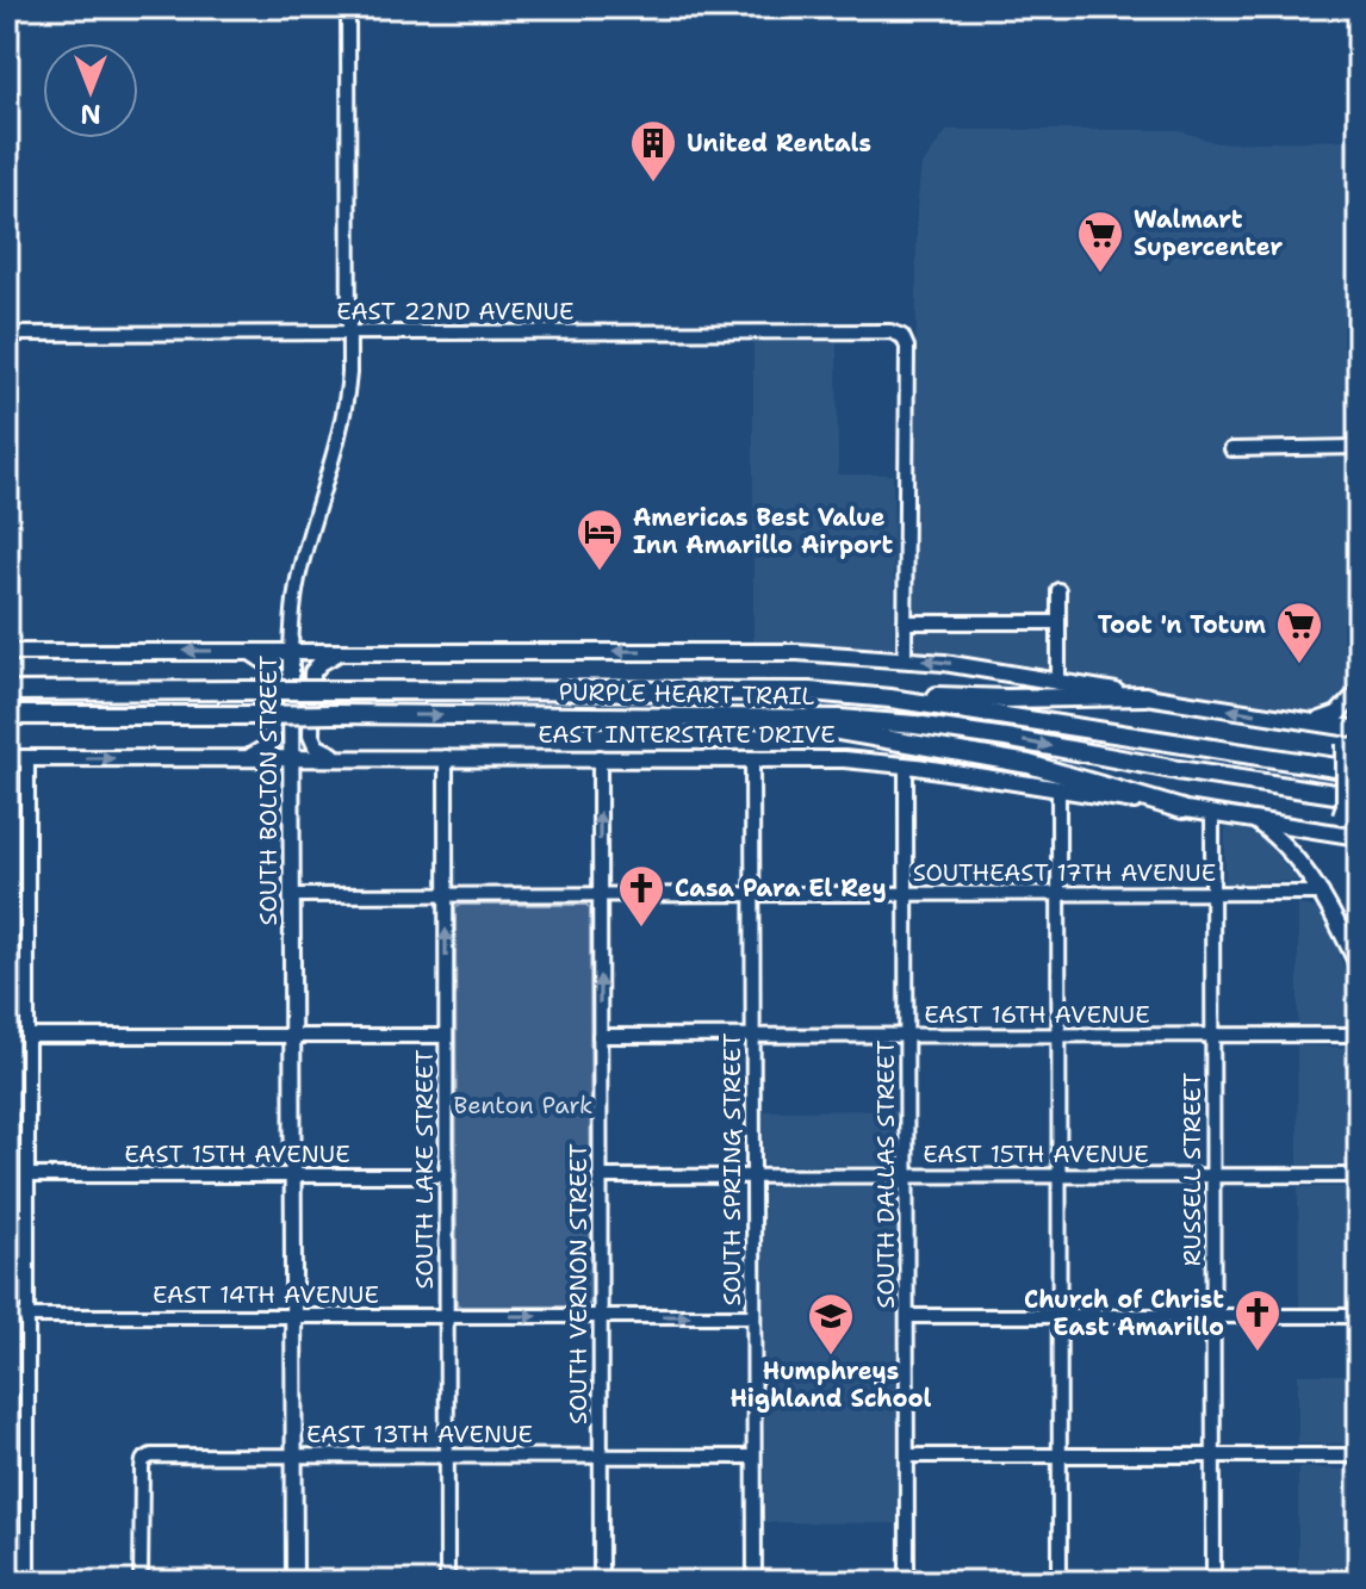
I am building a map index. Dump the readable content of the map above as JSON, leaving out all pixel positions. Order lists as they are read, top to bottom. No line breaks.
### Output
{"streets":{"highway":["PURPLE HEART TRAIL"],"main road":["EAST INTERSTATE DRIVE","SOUTH BOLTON STREET"],"street":["EAST 22ND AVENUE","SOUTHEAST 17TH AVENUE","EAST 16TH AVENUE","EAST 15TH AVENUE","SOUTH LAKE STREET","SOUTH SPRING STREET","RUSSELL STREET","SOUTH DALLAS STREET","SOUTH VERNON STREET","EAST 14TH AVENUE","EAST 13TH AVENUE"]},"crossings":[["EAST 22ND AVENUE","SOUTH BOLTON STREET"],["EAST INTERSTATE DRIVE","SOUTH BOLTON STREET"],["EAST INTERSTATE DRIVE","SOUTH LAKE STREET"],["EAST INTERSTATE DRIVE","SOUTH SPRING STREET"],["EAST INTERSTATE DRIVE","RUSSELL STREET"],["EAST INTERSTATE DRIVE","SOUTH DALLAS STREET"],["EAST INTERSTATE DRIVE","SOUTH VERNON STREET"],["SOUTH BOLTON STREET","SOUTHEAST 17TH AVENUE"],["SOUTH BOLTON STREET","EAST 15TH AVENUE"],["SOUTH BOLTON STREET","EAST 14TH AVENUE"],["SOUTH BOLTON STREET","EAST 13TH AVENUE"],["SOUTHEAST 17TH AVENUE","SOUTH LAKE STREET"],["SOUTHEAST 17TH AVENUE","SOUTH SPRING STREET"],["SOUTHEAST 17TH AVENUE","RUSSELL STREET"],["SOUTHEAST 17TH AVENUE","SOUTH DALLAS STREET"],["SOUTHEAST 17TH AVENUE","SOUTH VERNON STREET"],["EAST 16TH AVENUE","SOUTH SPRING STREET"],["EAST 16TH AVENUE","RUSSELL STREET"],["EAST 16TH AVENUE","SOUTH DALLAS STREET"],["EAST 16TH AVENUE","SOUTH VERNON STREET"],["EAST 15TH AVENUE","SOUTH LAKE STREET"],["EAST 15TH AVENUE","SOUTH SPRING STREET"],["EAST 15TH AVENUE","RUSSELL STREET"],["EAST 15TH AVENUE","SOUTH DALLAS STREET"],["EAST 15TH AVENUE","SOUTH VERNON STREET"],["SOUTH LAKE STREET","EAST 14TH AVENUE"],["SOUTH LAKE STREET","EAST 13TH AVENUE"],["SOUTH SPRING STREET","EAST 14TH AVENUE"],["SOUTH SPRING STREET","EAST 13TH AVENUE"],["SOUTH VERNON STREET","EAST 14TH AVENUE"],["SOUTH VERNON STREET","EAST 13TH AVENUE"]],"one_way":["EAST 14TH AVENUE"],"parks":["Benton Park"],"places":{"building":["United Rentals"],"supermarket":["Walmart Supercenter","Toot 'n Totum"],"hotel":["Americas Best Value Inn Amarillo Airport"],"church":["Casa Para El Rey","Church of Christ East Amarillo"],"school or university":["Humphreys Highland School"]},"north":"bottom"}
